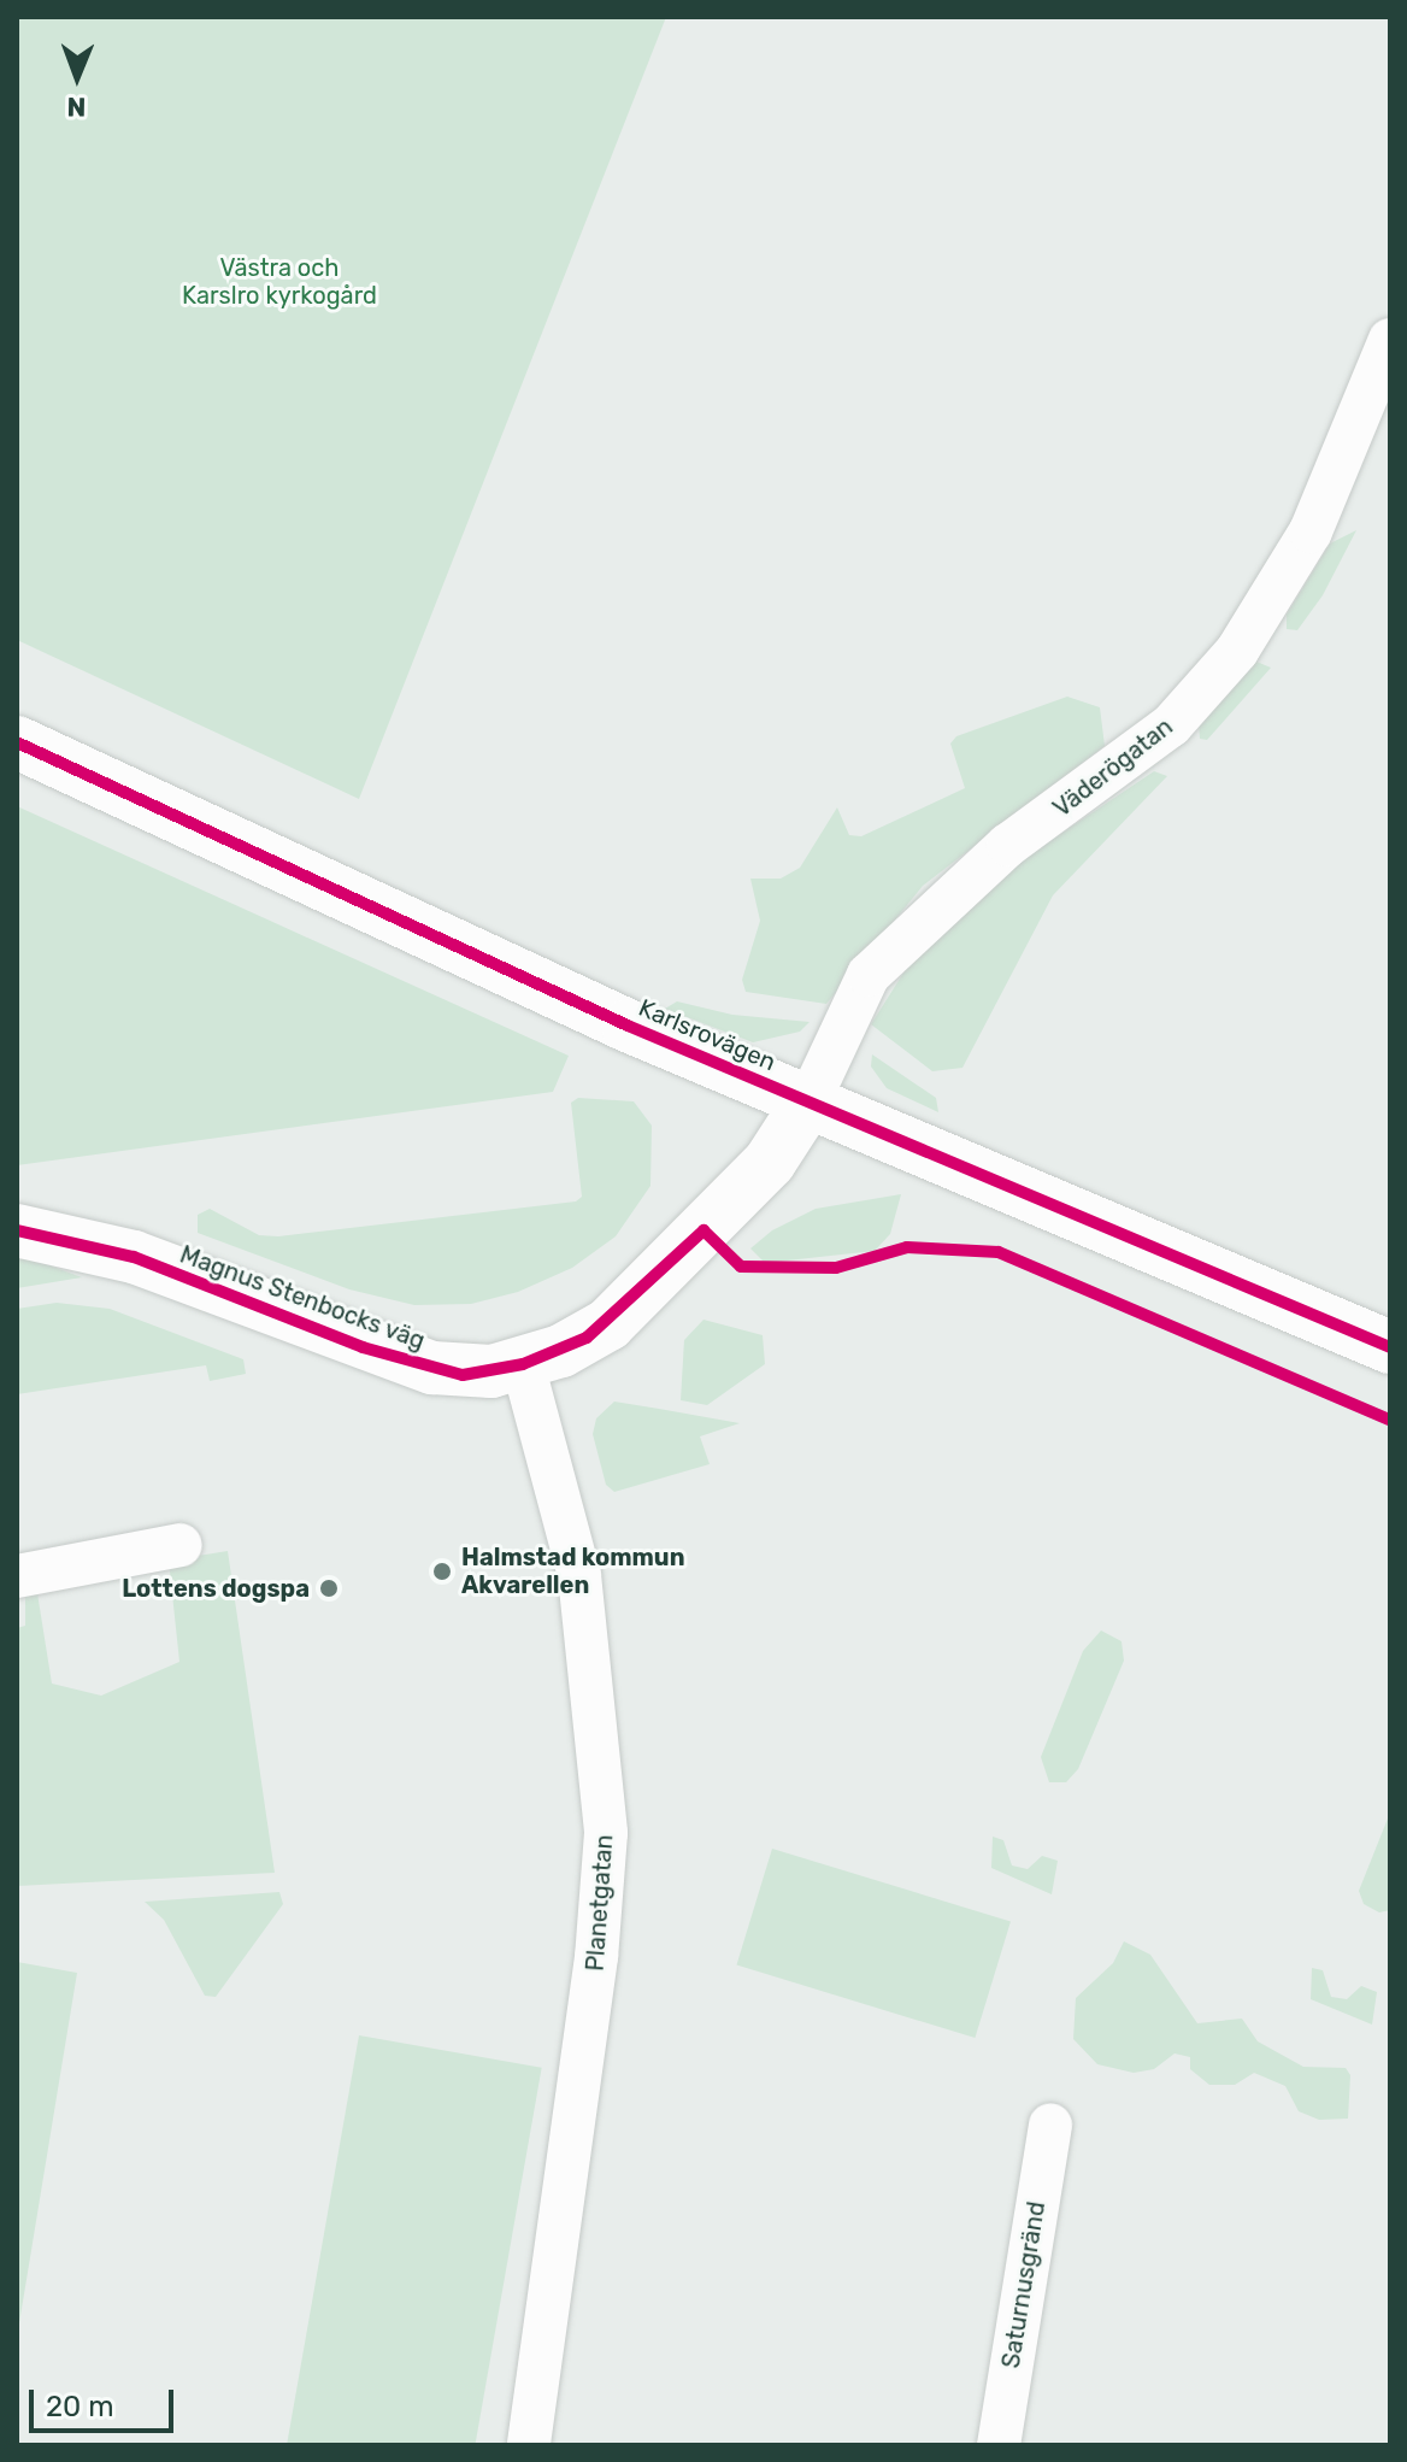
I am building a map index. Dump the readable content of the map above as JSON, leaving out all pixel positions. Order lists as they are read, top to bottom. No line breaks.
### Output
{"streets":{"street":["Väderögatan","Karlsrovägen","Magnus Stenbocks väg","Planetgatan","Saturnusgränd"]},"crossings":[["Väderögatan","Karlsrovägen"],["Väderögatan","Magnus Stenbocks väg"],["Karlsrovägen","Magnus Stenbocks väg"],["Magnus Stenbocks väg","Planetgatan"]],"parks":["Västra och Karslro kyrkogård"],"places":["Halmstad kommun Akvarellen","Lottens dogspa"],"scale_bar":"20 m","north":"bottom"}
